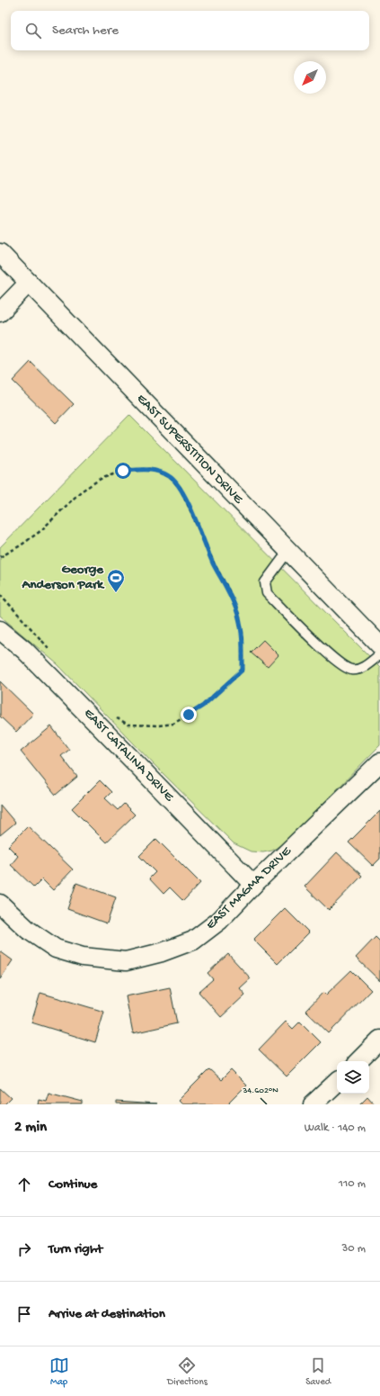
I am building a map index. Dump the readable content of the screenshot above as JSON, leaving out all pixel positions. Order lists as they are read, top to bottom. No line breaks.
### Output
{"streets":{"street":["EAST SUPERSTITION DRIVE","EAST CATALINA DRIVE","EAST MAGMA DRIVE"]},"crossings":[["EAST CATALINA DRIVE","EAST MAGMA DRIVE"]],"places":{"sports":["George Anderson Park"]},"north":"bottom left","page":{"search":"Search here","heading":["2 min","Walk · 140 m"],"list":[["Continue","110 m"],["Turn right","30 m"],"Arrive at destination"],"nav":["Map","Directions","Saved"]},"coordinates":["34.602°N"]}
